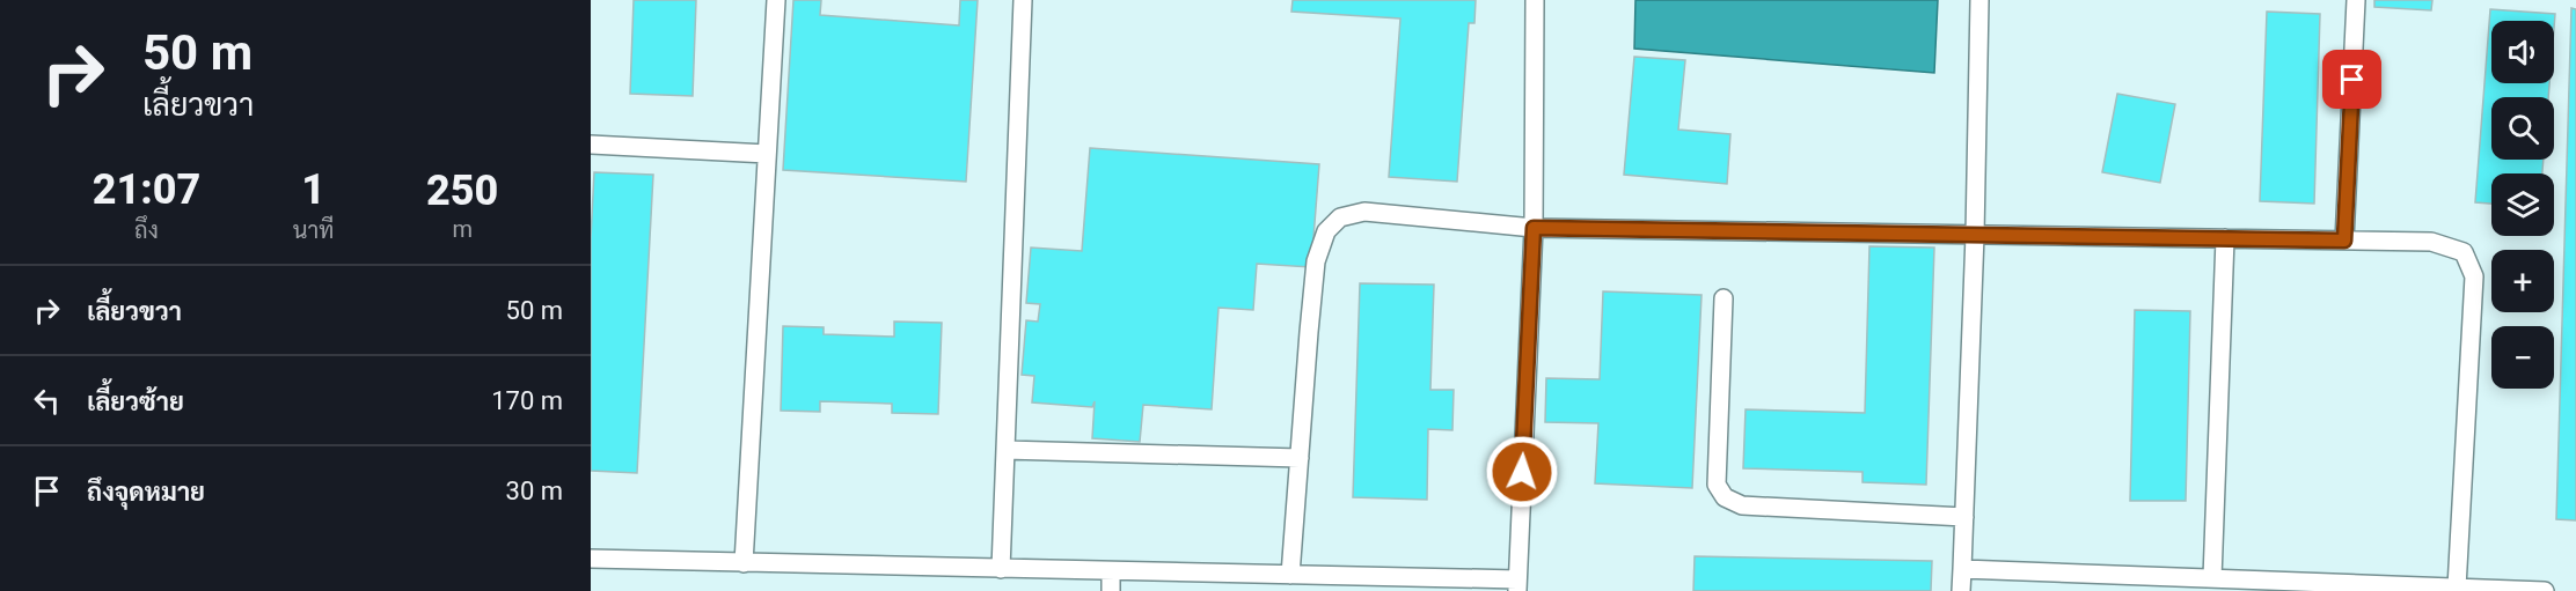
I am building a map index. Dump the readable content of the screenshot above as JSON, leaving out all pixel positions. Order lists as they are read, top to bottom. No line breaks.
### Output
{"page":{"turn":["50 m","เลี้ยวขวา"],"map_buttons":["+","−"],"eta":["21:07","ถึง","1","นาที","250","m"],"list":[{"name":"เลี้ยวขวา","value":"50 m"},{"name":"เลี้ยวซ้าย","value":"170 m"},{"name":"ถึงจุดหมาย","value":"30 m"}]}}
